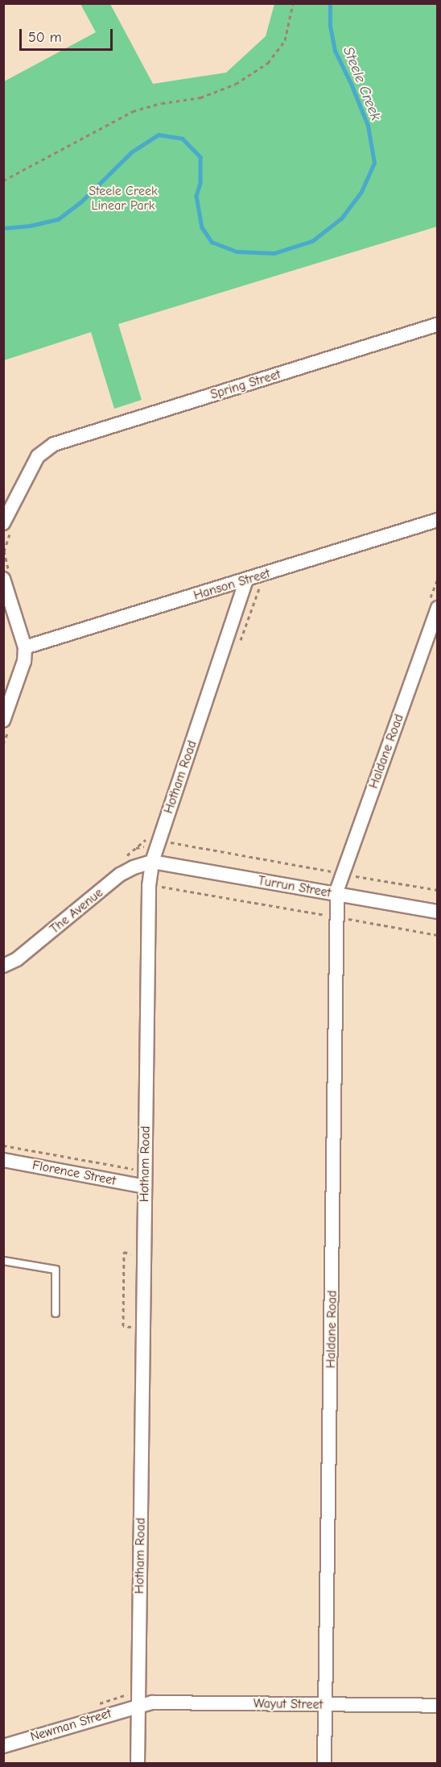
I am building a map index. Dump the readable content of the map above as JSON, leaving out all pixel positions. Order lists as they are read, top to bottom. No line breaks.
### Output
{"streets":{"street":["Spring Street","Hanson Street","Haldane Road","Hotham Road","Turrun Street","The Avenue","Florence Street","Wayut Street","Newman Street"]},"crossings":[["Hanson Street","Hotham Road"],["Haldane Road","Turrun Street"],["Haldane Road","Wayut Street"],["Hotham Road","Turrun Street"],["Hotham Road","The Avenue"],["Hotham Road","Florence Street"],["Hotham Road","Wayut Street"],["Hotham Road","Newman Street"],["Turrun Street","The Avenue"],["Wayut Street","Newman Street"]],"water":["Steele Creek"],"parks":["Steele Creek Linear Park"],"scale_bar":"50 m"}
